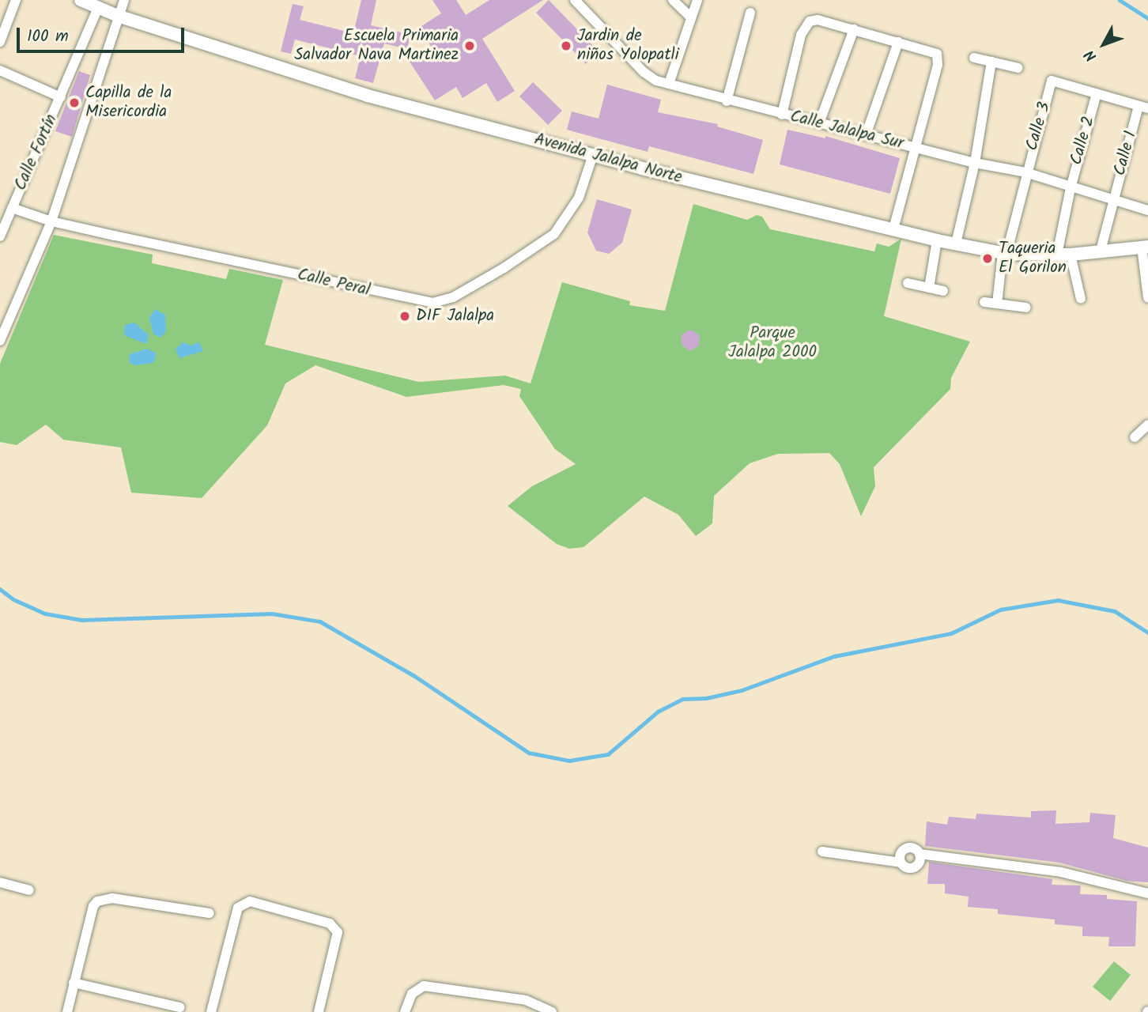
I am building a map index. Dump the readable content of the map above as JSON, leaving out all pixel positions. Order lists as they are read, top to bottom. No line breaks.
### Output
{"streets":{"street":["Calle 3","Calle Jalalpa Sur","Calle 2","Calle Fortín","Calle 1","Avenida Jalalpa Norte","Calle Peral"]},"crossings":[["Calle 3","Calle Jalalpa Sur"],["Calle 3","Calle 2"],["Calle 3","Avenida Jalalpa Norte"],["Calle Jalalpa Sur","Calle 2"],["Calle Jalalpa Sur","Calle 1"],["Calle 2","Avenida Jalalpa Norte"],["Calle Fortín","Avenida Jalalpa Norte"],["Calle Fortín","Calle Peral"],["Calle 1","Avenida Jalalpa Norte"],["Avenida Jalalpa Norte","Calle Peral"]],"parks":["Parque Jalalpa 2000"],"places":["Escuela Primaria Salvador Nava Martinez","Jardin de niños Yolopatli","Capilla de la Misericordia","Taqueria El Gorilon","DIF Jalalpa"],"scale_bar":"100 m","north":"bottom left"}
